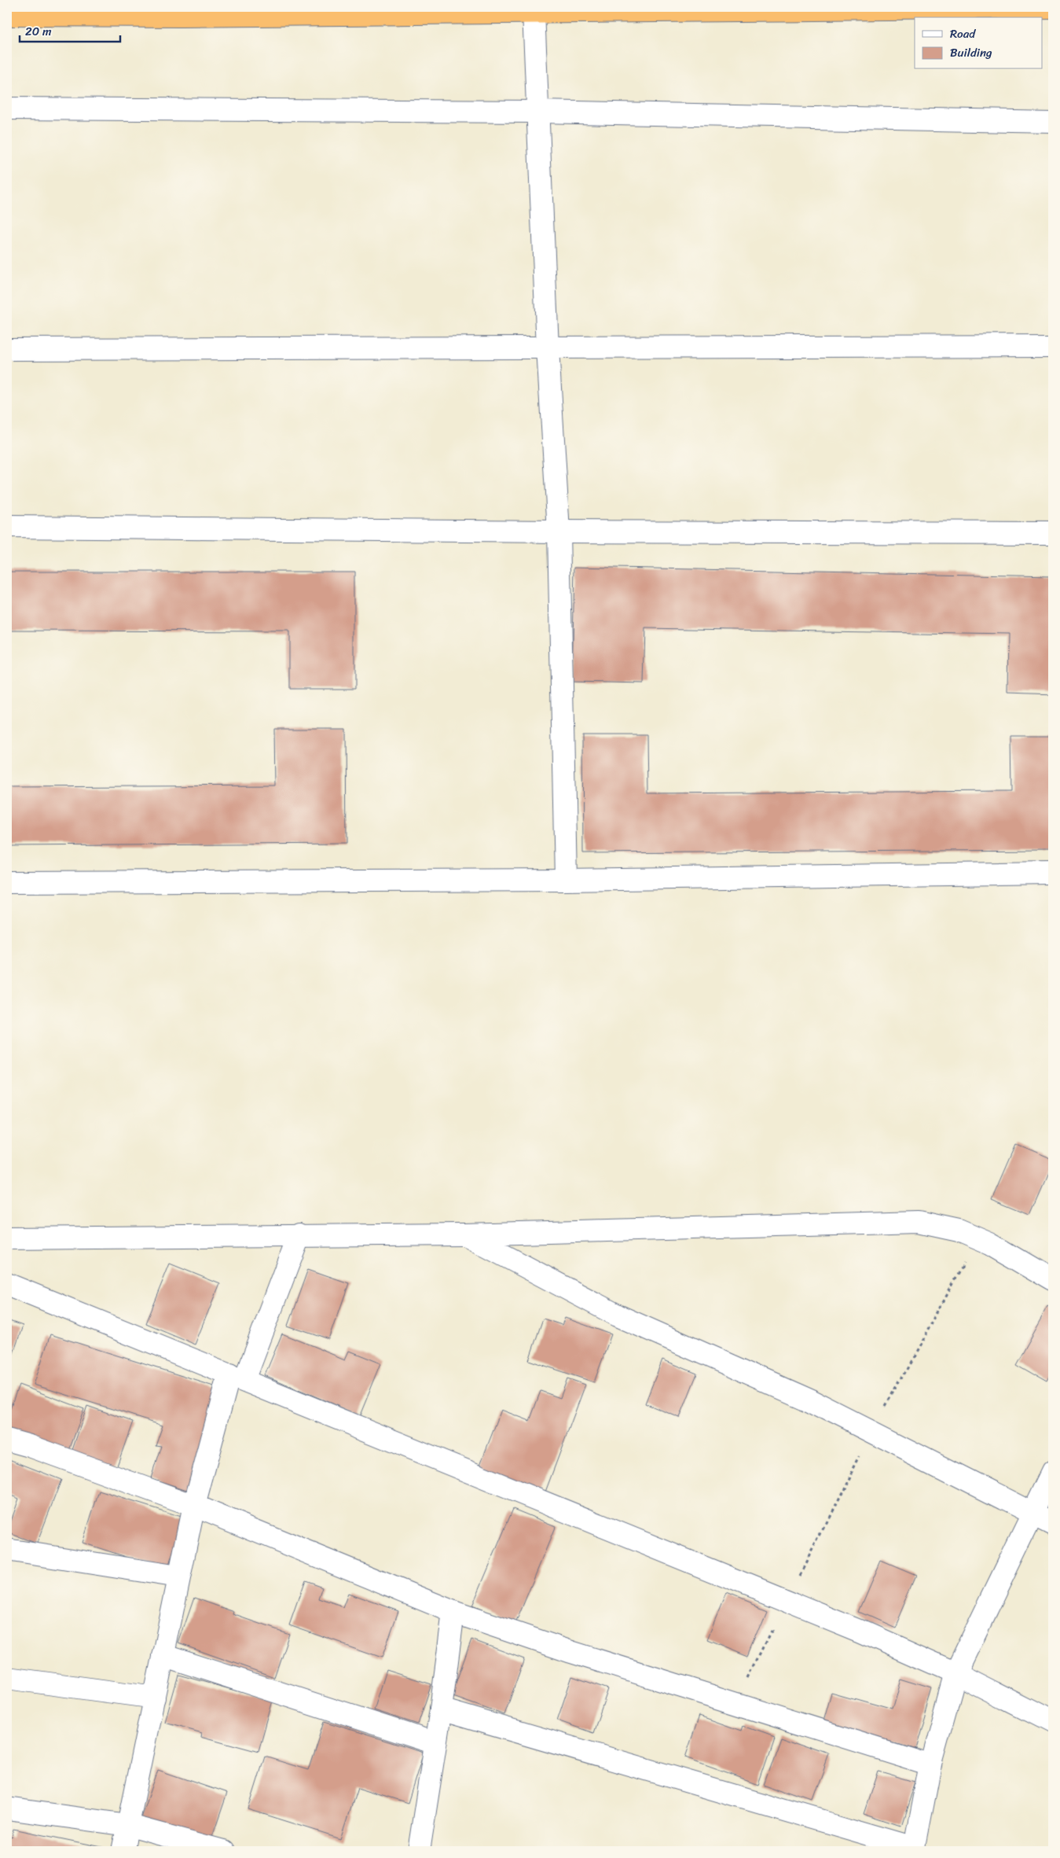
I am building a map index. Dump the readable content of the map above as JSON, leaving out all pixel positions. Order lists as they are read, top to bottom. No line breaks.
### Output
{"legend":["Road","Building"],"scale_bar":"20 m"}
